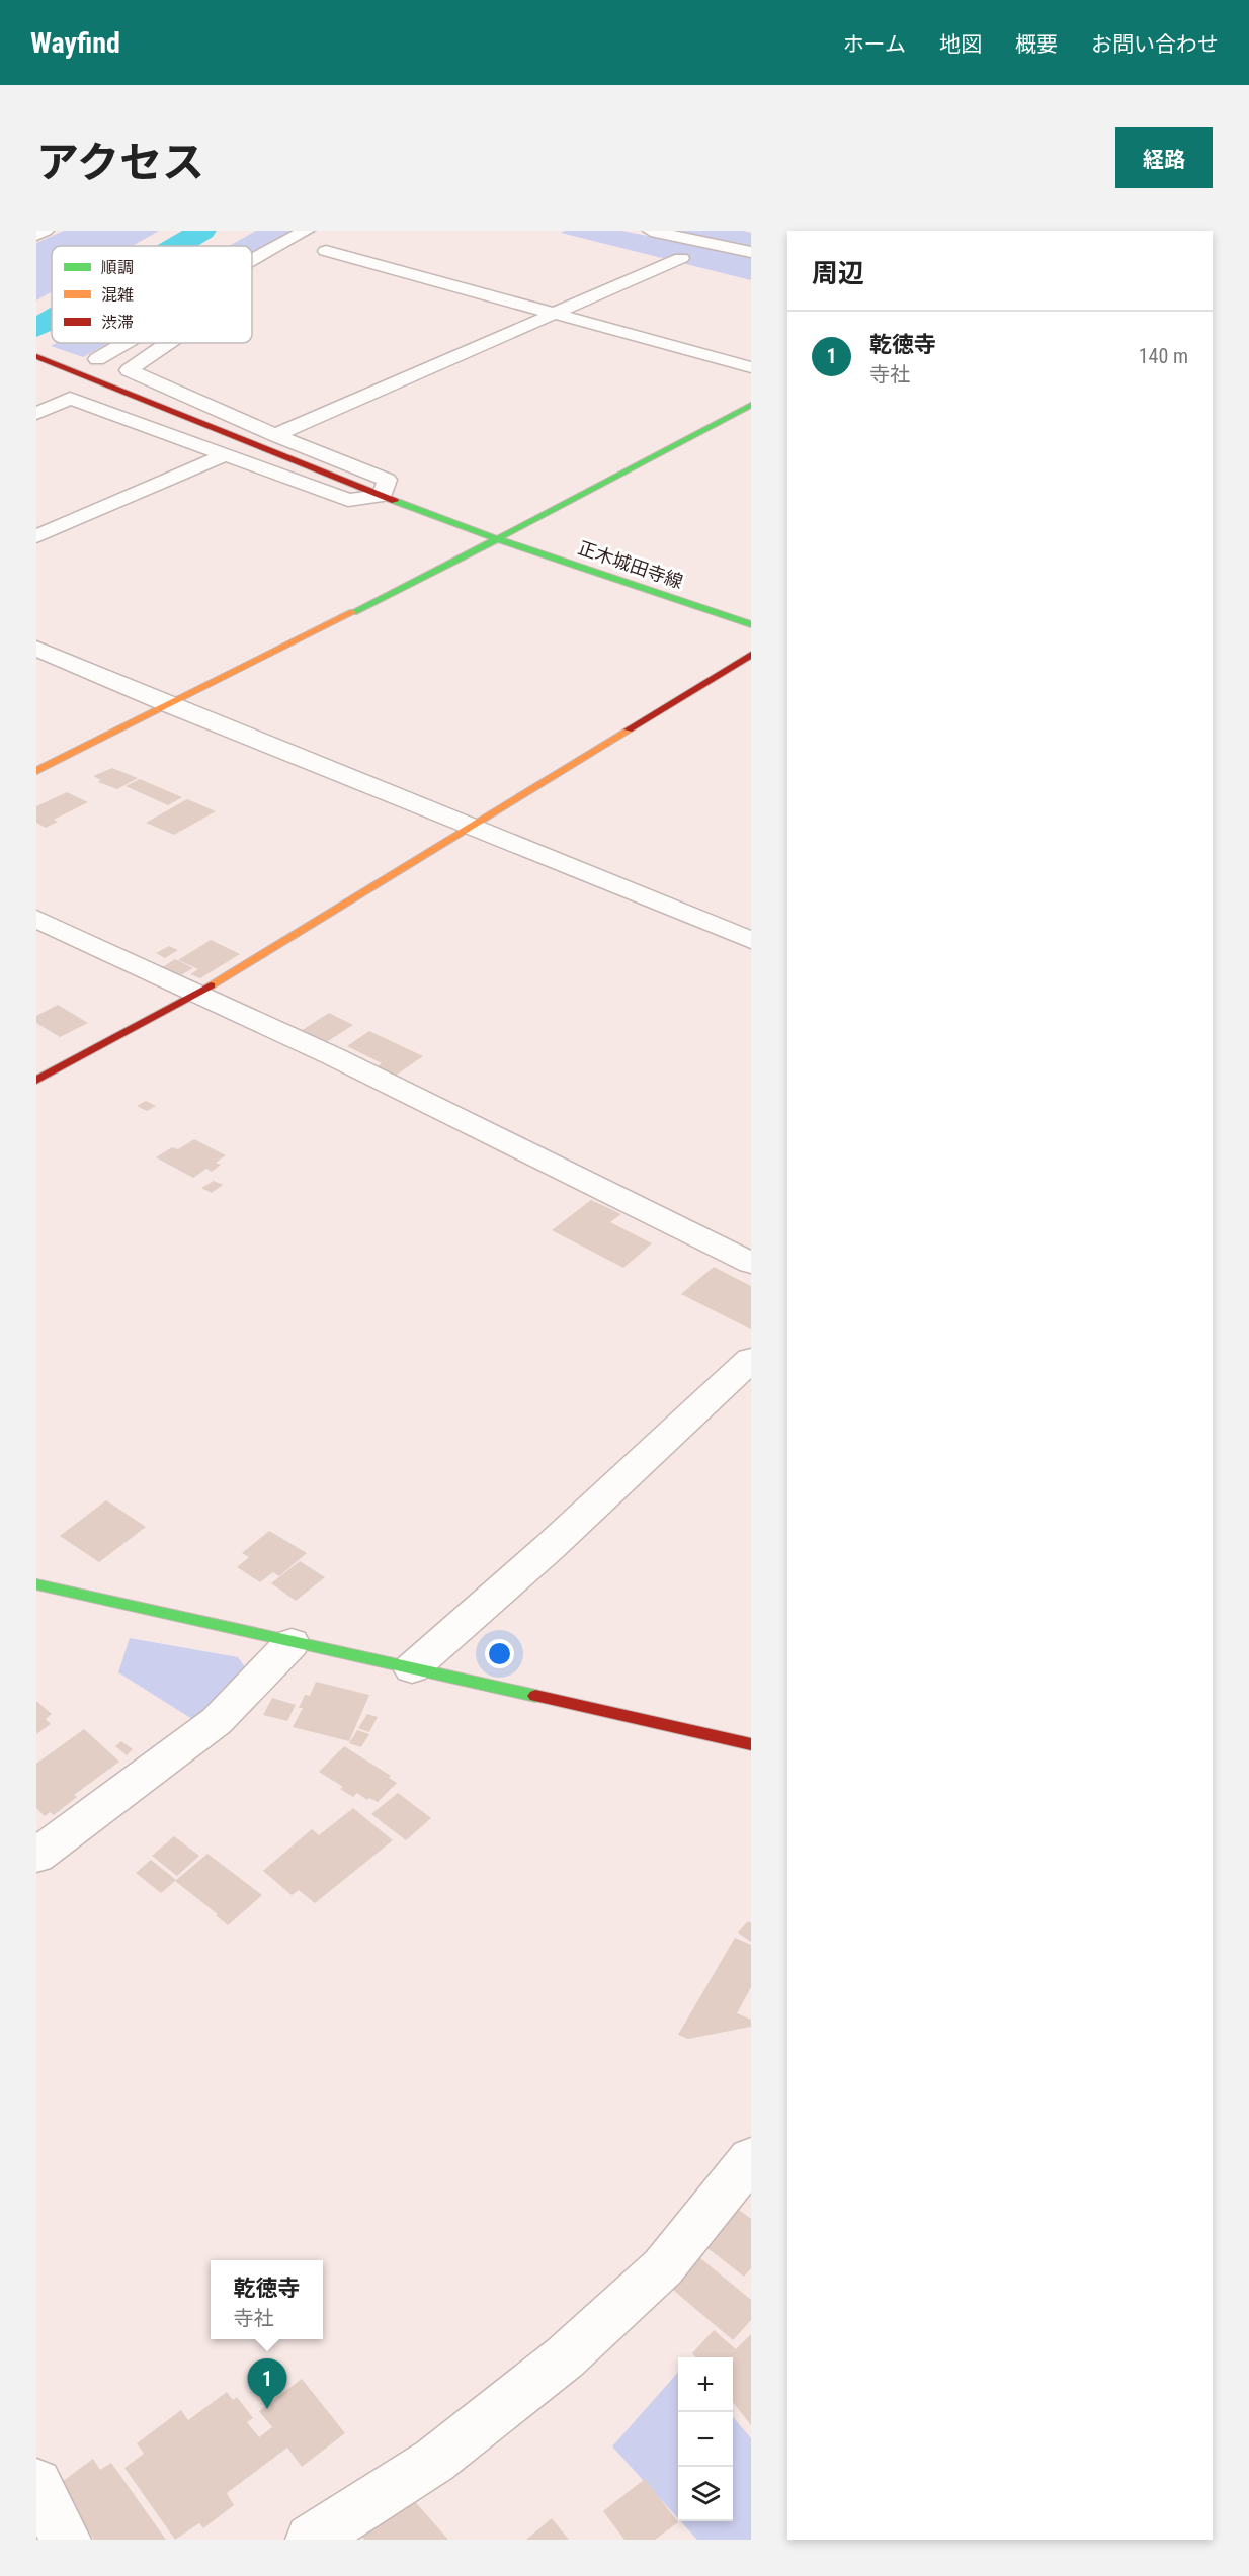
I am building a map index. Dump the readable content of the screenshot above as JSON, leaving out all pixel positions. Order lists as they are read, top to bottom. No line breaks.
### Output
{"streets":{"street":["正木城田寺線"]},"legend":["順調","混雑","渋滞"],"page":{"header":"Wayfind","nav":["ホーム","地図","概要","お問い合わせ"],"title":"アクセス","buttons":"経路","heading":"周辺","list":[{"mark":"1","name":"乾徳寺","note":"寺社","value":"140 m"}],"popup":["乾徳寺","寺社"],"map_buttons":["+","−"],"pins":"1"}}
